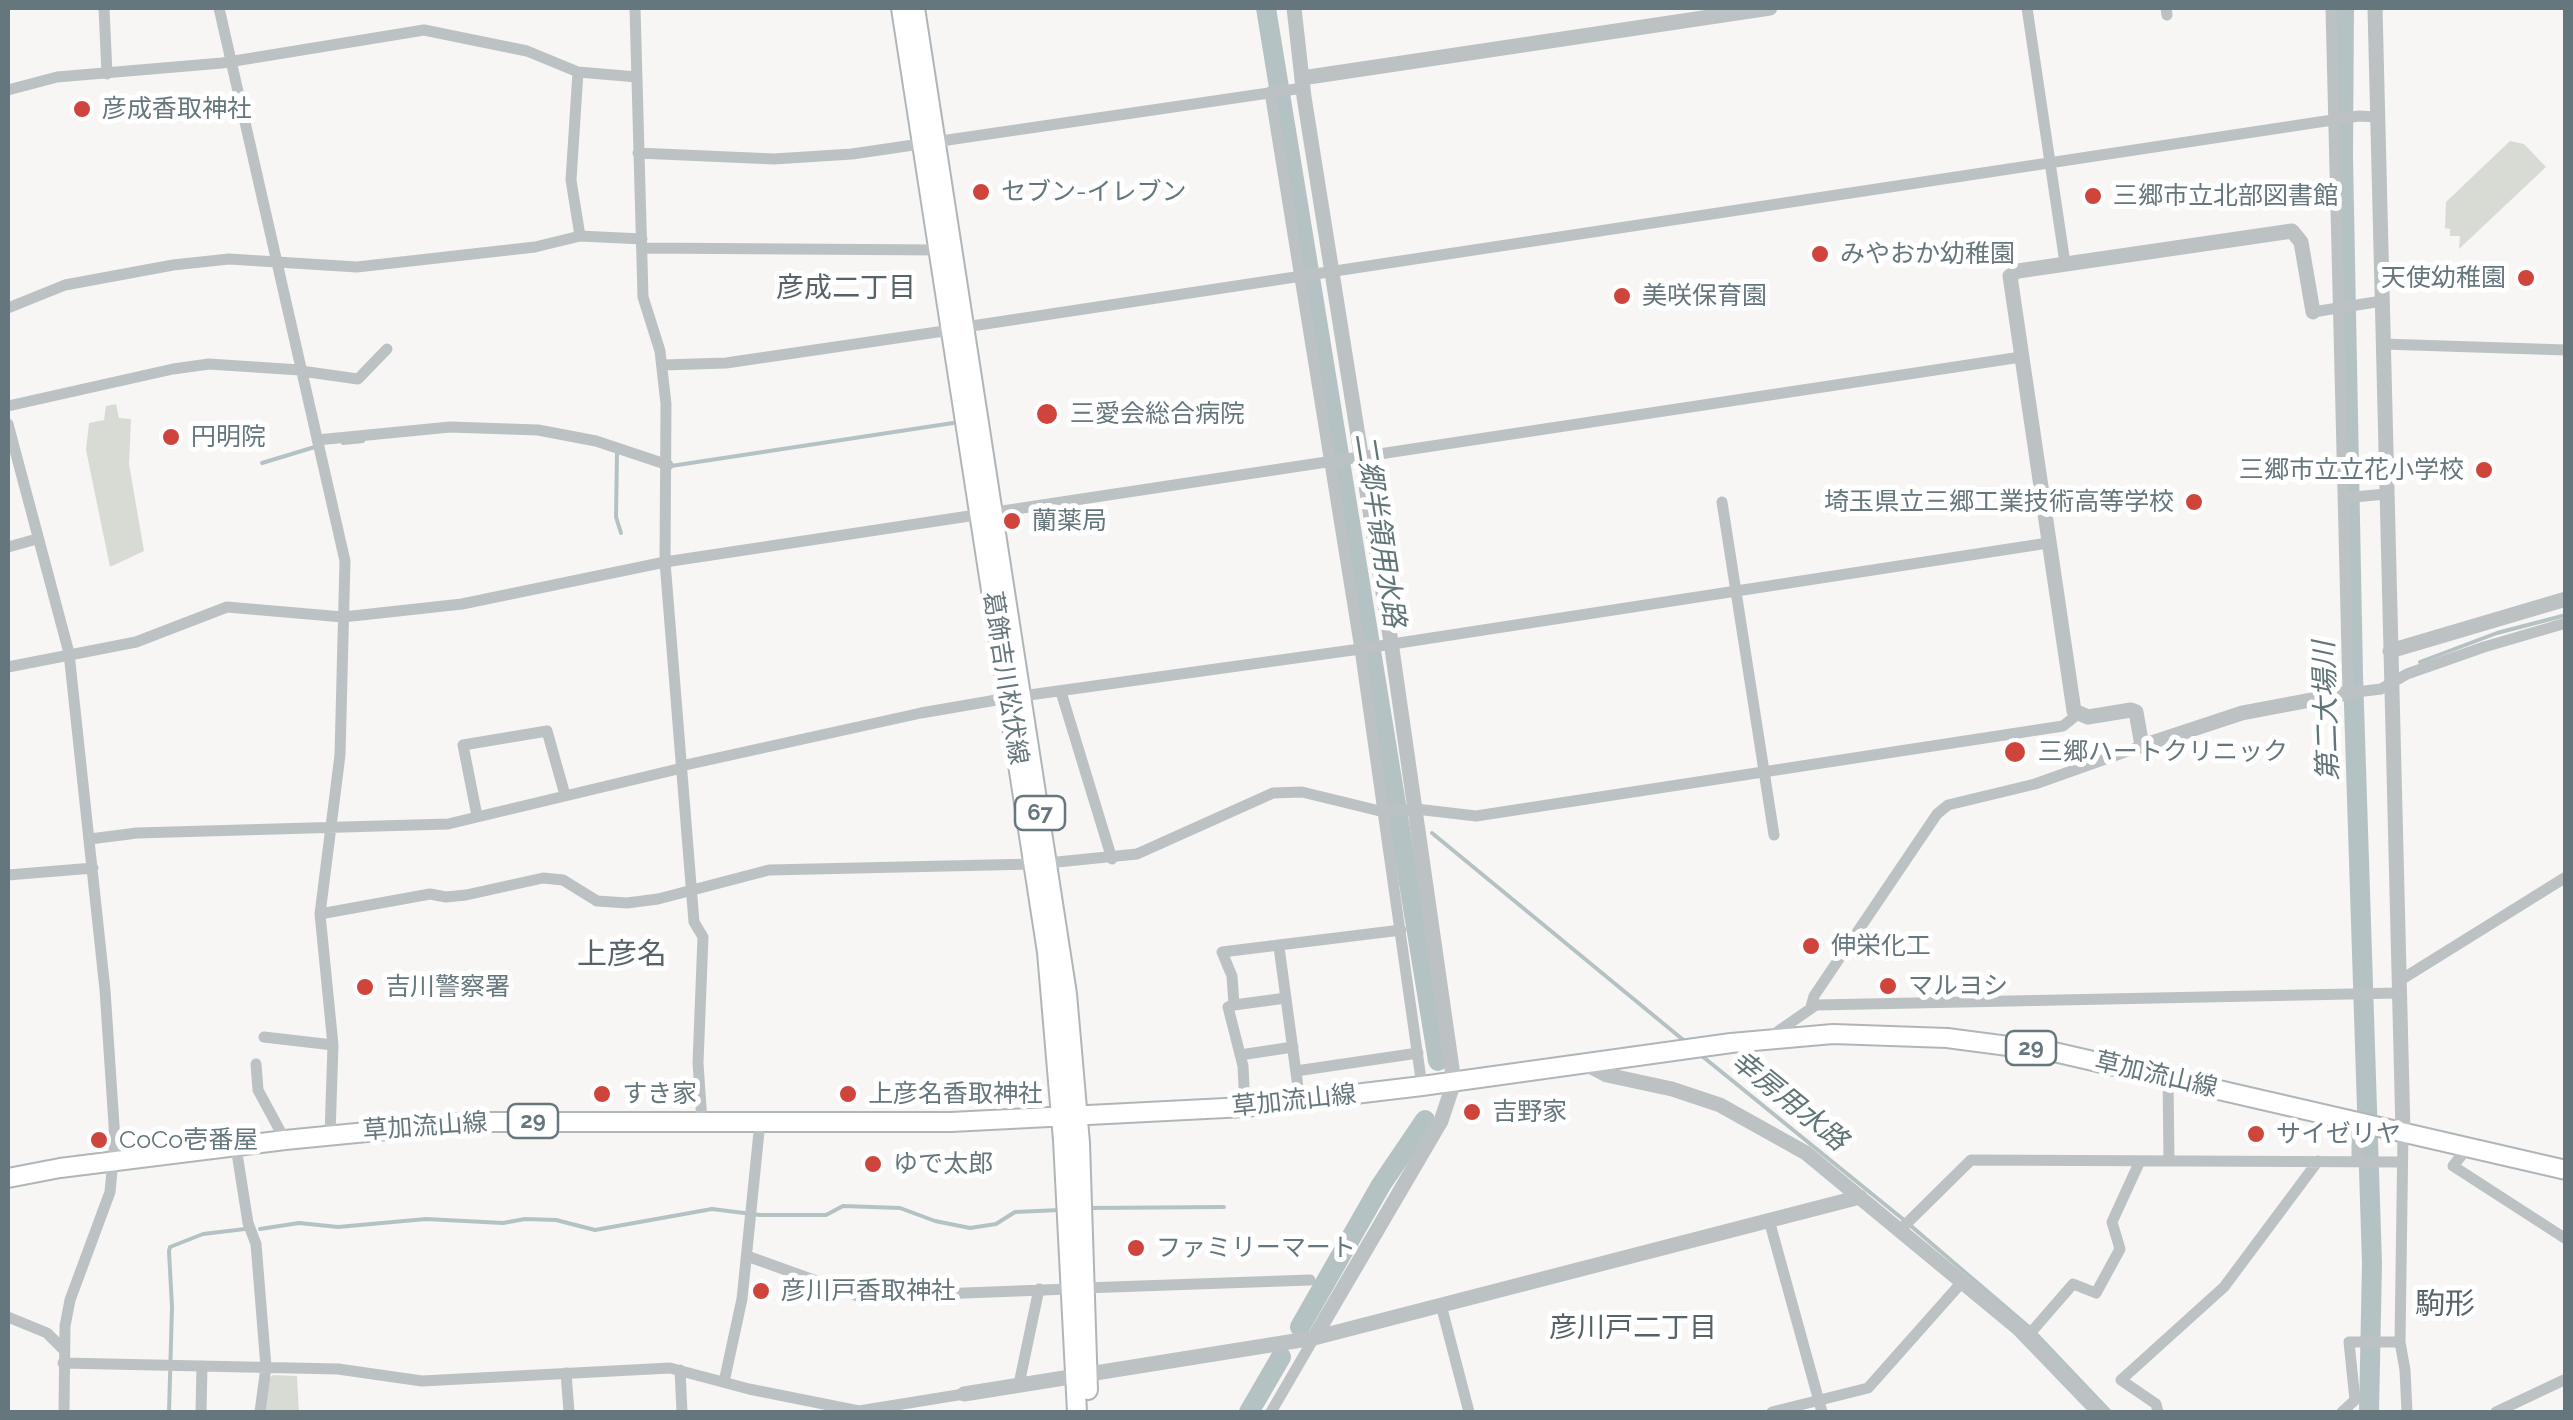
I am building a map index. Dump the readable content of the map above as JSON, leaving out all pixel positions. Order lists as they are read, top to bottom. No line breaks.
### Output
{"streets":{"main road":["葛飾吉川松伏線","67","29","草加流山線"]},"crossings":[["葛飾吉川松伏線","草加流山線"]],"districts":["彦成二丁目","上彦名","駒形","彦川戸二丁目"],"water":["二郷半領用水路","第二大場川","幸房用水路"],"places":["彦成香取神社","セブン-イレブン","三郷市立北部図書館","みやおか幼稚園","天使幼稚園","美咲保育園","三愛会総合病院","円明院","三郷市立立花小学校","埼玉県立三郷工業技術高等学校","蘭薬局","三郷ハートクリニック","伸栄化工","マルヨシ","吉川警察署","すき家","上彦名香取神社","吉野家","サイゼリヤ","CoCo壱番屋","ゆで太郎","ファミリーマート","彦川戸香取神社"]}
